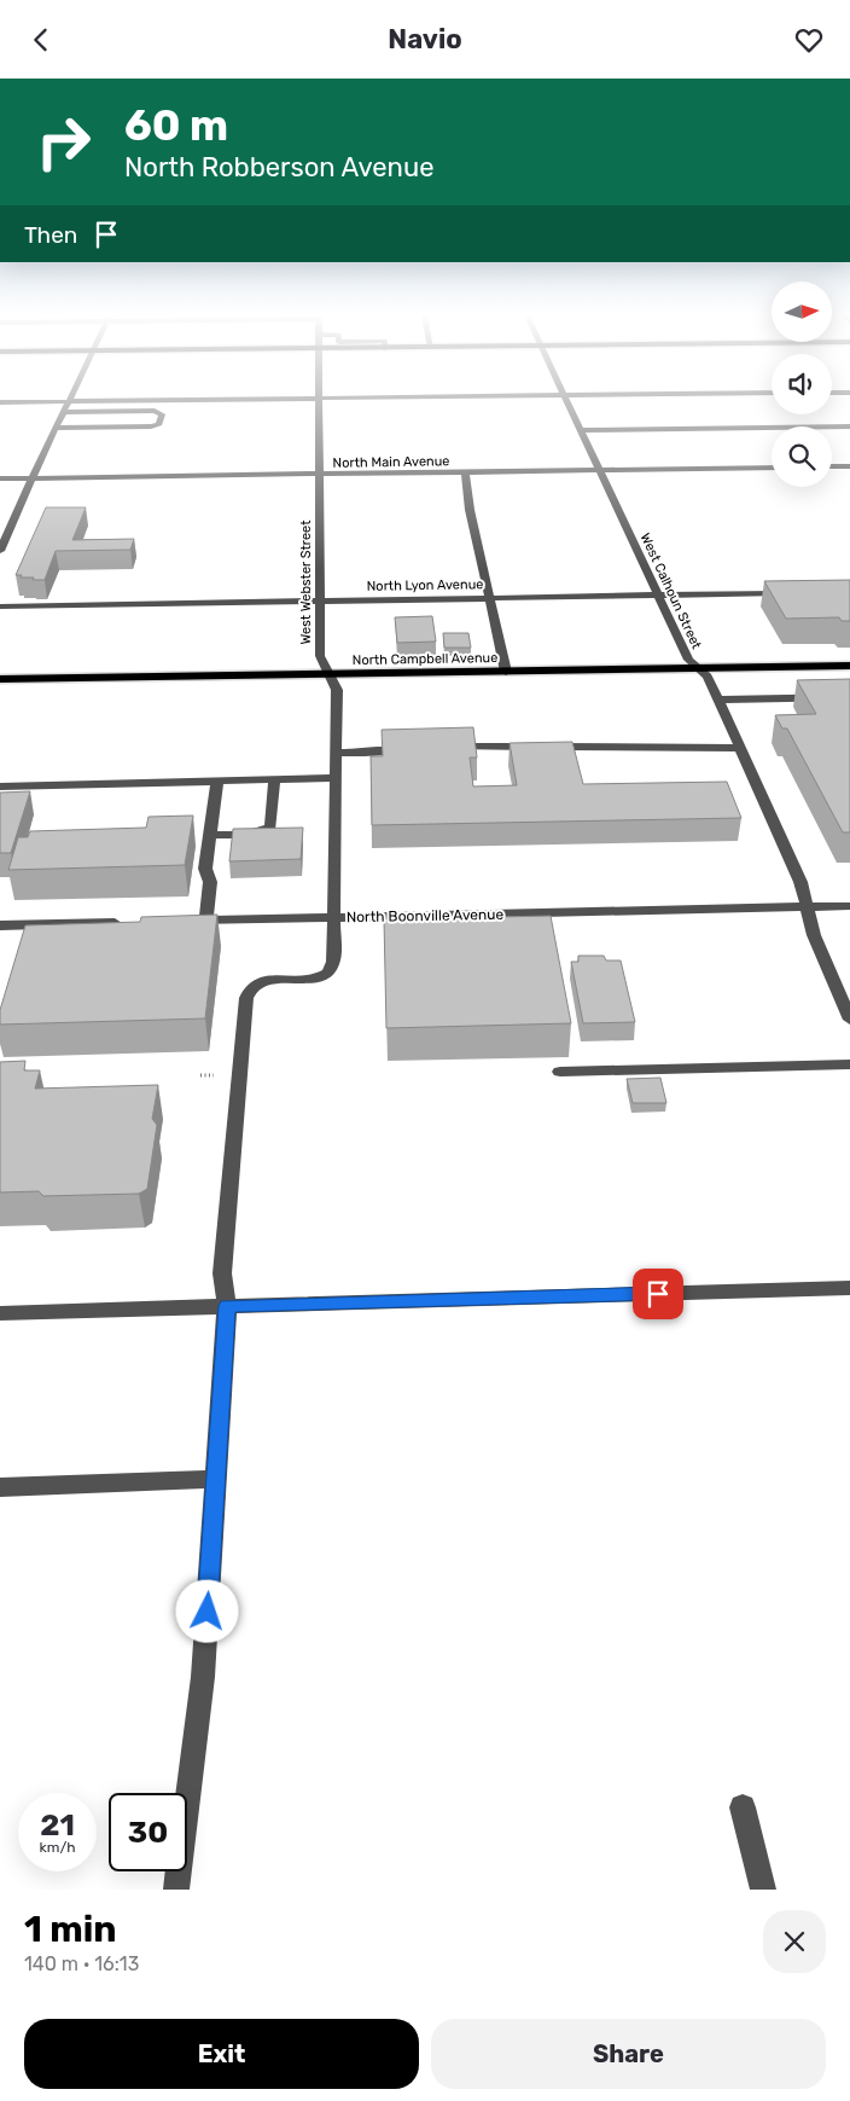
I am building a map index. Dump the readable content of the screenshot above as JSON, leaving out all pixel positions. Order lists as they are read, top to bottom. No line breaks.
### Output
{"streets":{"main road":["North Campbell Avenue"],"street":["North Main Avenue","West Webster Street","North Lyon Avenue","West Calhoun Street","North Boonville Avenue"]},"crossings":[["North Main Avenue","West Webster Street"],["North Main Avenue","West Calhoun Street"],["West Webster Street","North Lyon Avenue"],["West Webster Street","North Campbell Avenue"],["West Webster Street","North Boonville Avenue"],["North Lyon Avenue","West Calhoun Street"],["West Calhoun Street","North Campbell Avenue"],["West Calhoun Street","North Boonville Avenue"]],"north":"right","page":{"header":"Navio","turn":["60 m","North Robberson Avenue"],"then":"Then","speed":"21 km/h","limit":"30","heading":["1 min","140 m · 16:13"],"buttons":["Exit","Share"]}}
